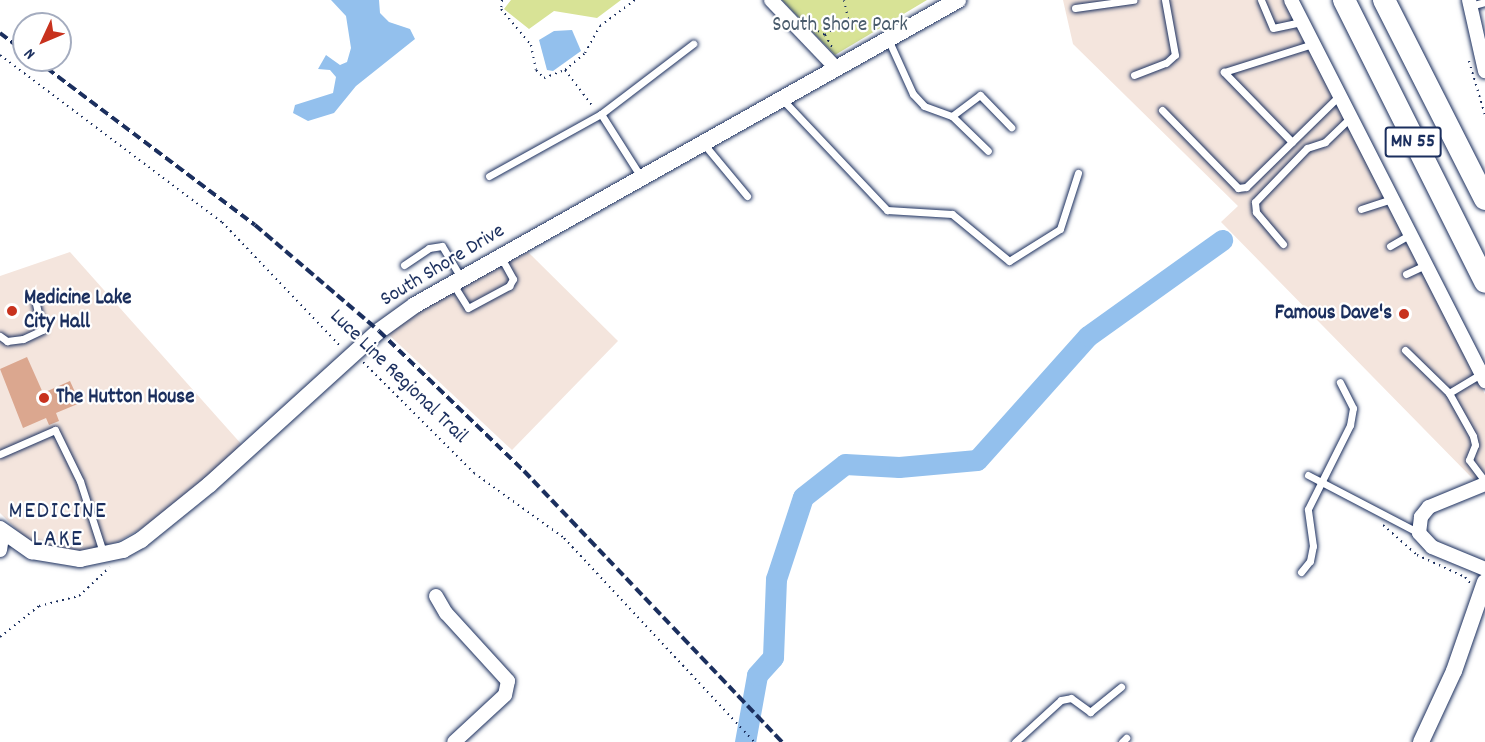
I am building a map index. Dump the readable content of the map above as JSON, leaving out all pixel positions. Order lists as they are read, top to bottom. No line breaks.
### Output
{"streets":{"highway":["MN 55"],"street":["South Shore Drive"],"path":["Luce Line Regional Trail"]},"crossings":[["South Shore Drive","Luce Line Regional Trail"]],"districts":["MEDICINE LAKE"],"parks":["South Shore Park"],"places":["Medicine Lake City Hall","Famous Dave's","The Hutton House"],"north":"bottom left"}
